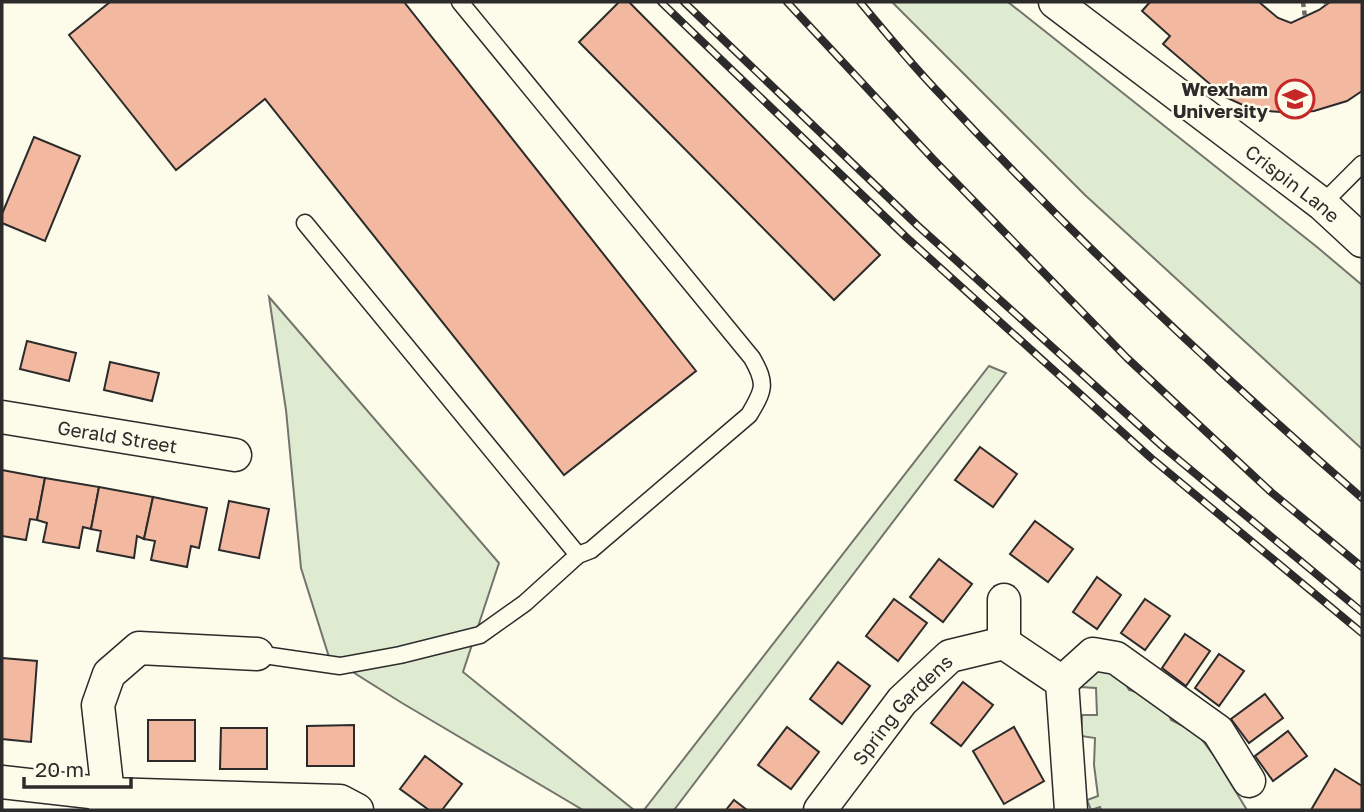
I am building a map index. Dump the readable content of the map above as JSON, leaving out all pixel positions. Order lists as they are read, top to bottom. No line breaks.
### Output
{"streets":{"street":["Crispin Lane","Gerald Street","Spring Gardens"]},"places":{"school or university":["Wrexham University"]},"scale_bar":"20 m"}
